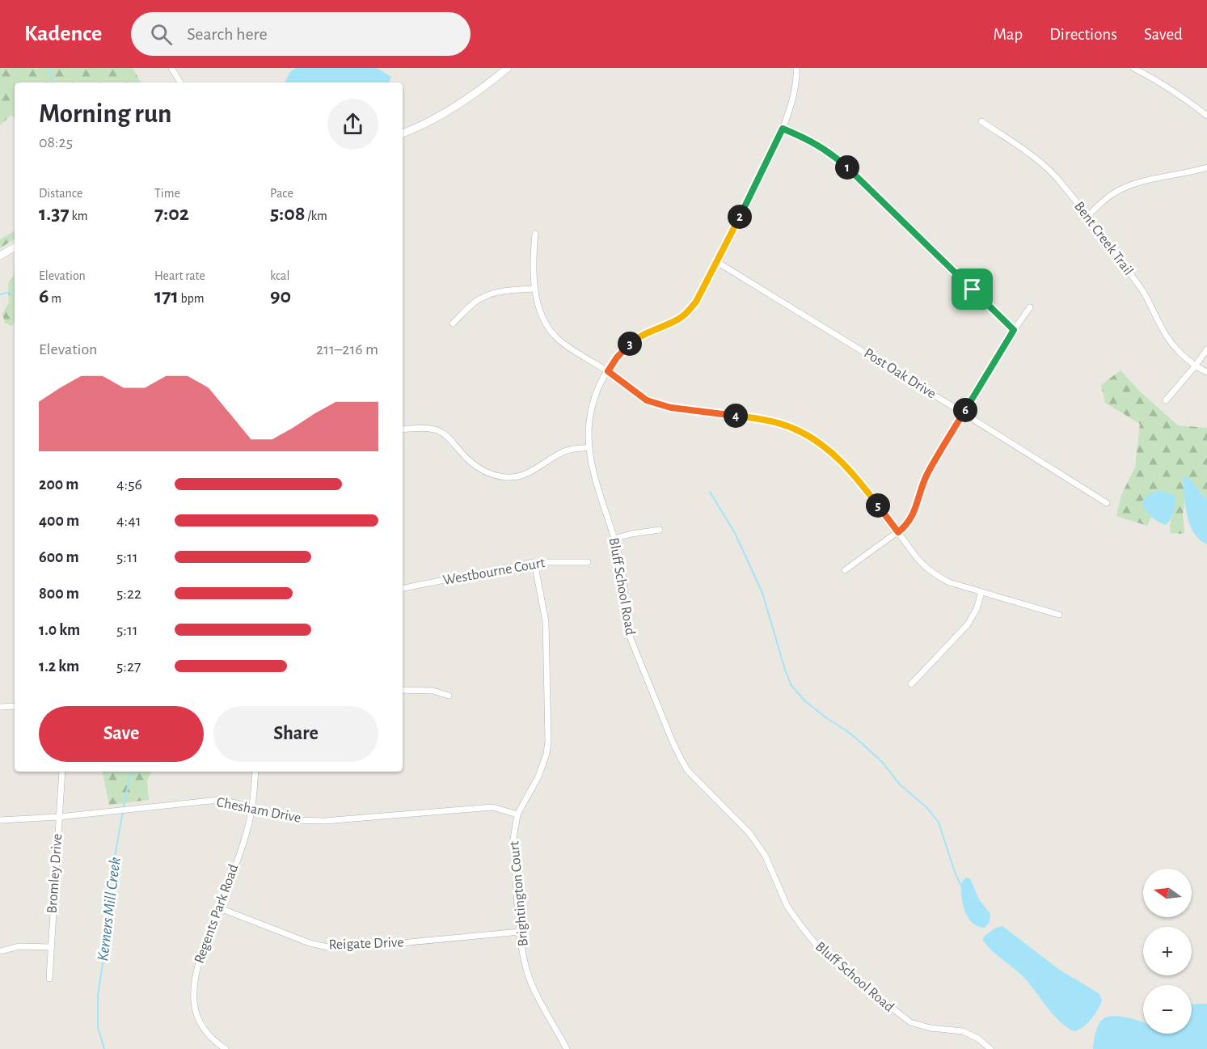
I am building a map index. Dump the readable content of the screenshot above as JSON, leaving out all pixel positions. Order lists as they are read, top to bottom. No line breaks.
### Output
{"streets":{"street":["Bent Creek Trail","Post Oak Drive","Westbourne Court","Bluff School Road","Chesham Drive","Bromley Drive","Brightington Court","Regents Park Road","Reigate Drive"]},"crossings":[["Post Oak Drive","Bluff School Road"],["Westbourne Court","Brightington Court"],["Chesham Drive","Bromley Drive"],["Chesham Drive","Brightington Court"],["Chesham Drive","Regents Park Road"],["Brightington Court","Reigate Drive"],["Regents Park Road","Reigate Drive"]],"water":["Kerners Mill Creek"],"north":"left","page":{"header":"Kadence","search":"Search here","nav":["Map","Directions","Saved"],"heading":["Morning run","08:25"],"pins":["1","2","3","6","4","5"],"stats":[["Distance","1.37 km"],["Time","7:02"],["Pace","5:08 /km"],["Elevation","6 m"],["Heart rate","171 bpm"],["kcal","90"]],"chart":["Elevation","211–216 m"],"list":[{"name":"200 m","note":"4:56"},{"name":"400 m","note":"4:41"},{"name":"600 m","note":"5:11"},{"name":"800 m","note":"5:22"},{"name":"1.0 km","note":"5:11"},{"name":"1.2 km","note":"5:27"}],"buttons":["Save","Share"],"map_buttons":["+","−"]}}
